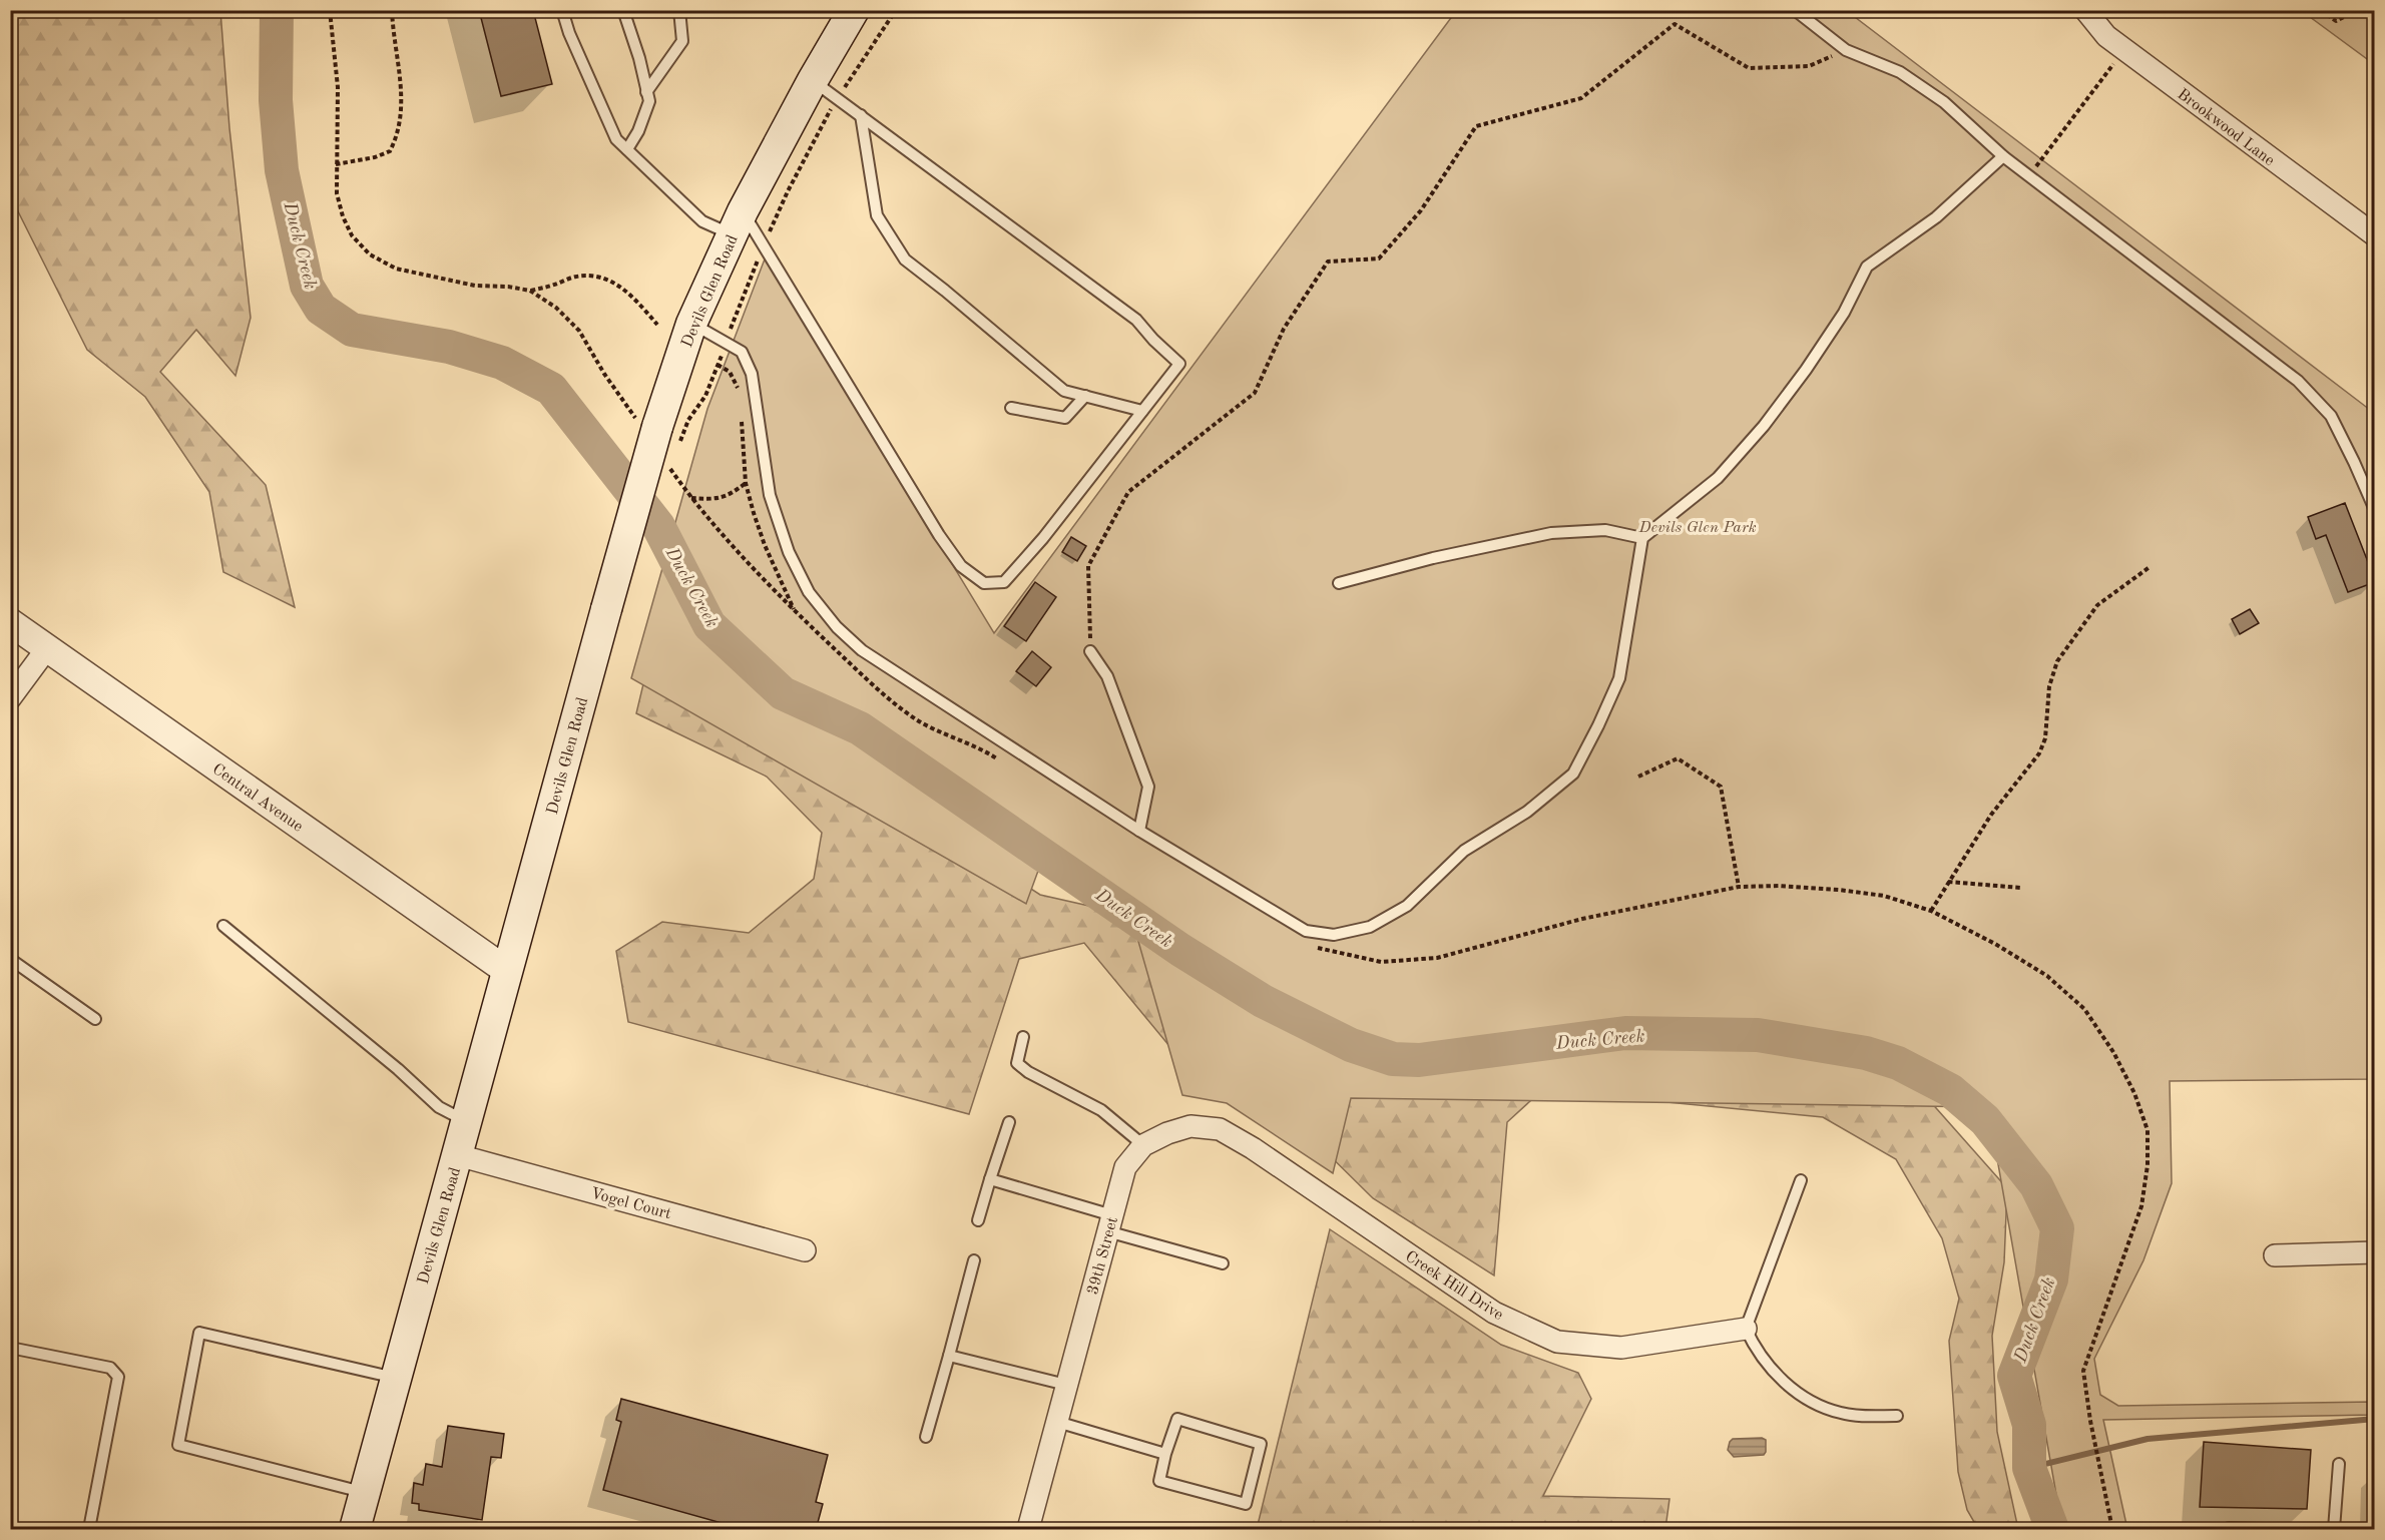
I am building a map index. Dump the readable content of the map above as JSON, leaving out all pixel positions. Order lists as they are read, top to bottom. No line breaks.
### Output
{"streets":{"main road":["Devils Glen Road"],"street":["Brookwood Lane","Central Avenue","Vogel Court","39th Street","Creek Hill Drive"]},"crossings":[["Devils Glen Road","Central Avenue"],["Devils Glen Road","Vogel Court"],["39th Street","Creek Hill Drive"]],"water":["Duck Creek"],"parks":["Devils Glen Park"]}
